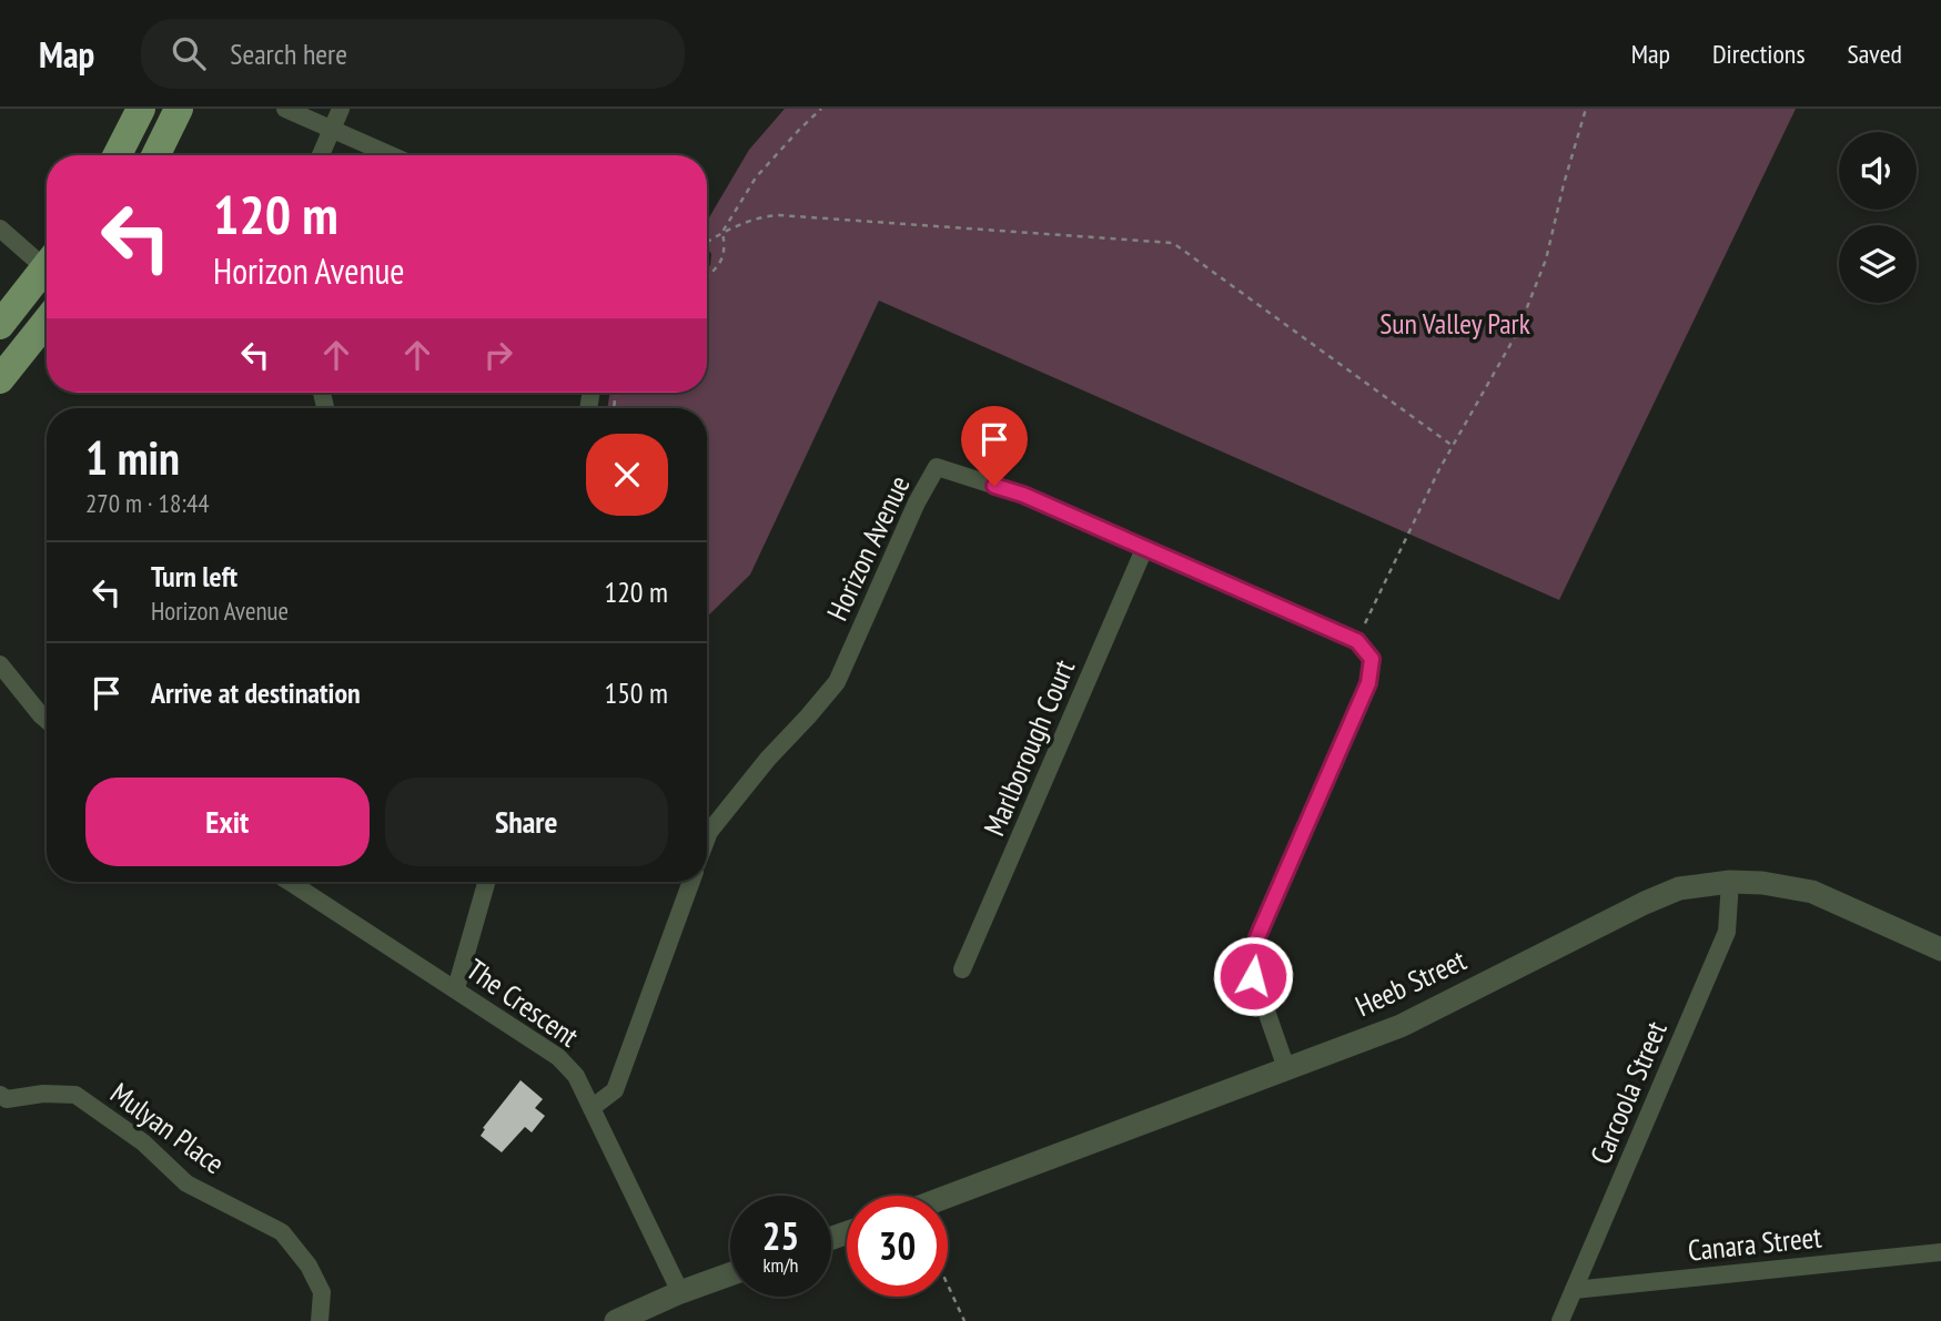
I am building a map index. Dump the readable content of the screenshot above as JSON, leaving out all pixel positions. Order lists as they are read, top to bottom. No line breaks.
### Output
{"streets":{"street":["Horizon Avenue","Marlborough Court","Heeb Street","The Crescent","Carcoola Street","Mulyan Place","Canara Street"]},"crossings":[["Horizon Avenue","Marlborough Court"],["Heeb Street","Carcoola Street"],["Carcoola Street","Canara Street"]],"parks":["Sun Valley Park"],"page":{"header":"Map","search":"Search here","nav":["Map","Directions","Saved"],"turn":["120 m","Horizon Avenue"],"heading":["1 min","270 m · 18:44"],"list":[{"name":"Turn left","note":"Horizon Avenue","value":"120 m"},{"name":"Arrive at destination","value":"150 m"}],"buttons":["Exit","Share"],"speed":"25 km/h","limit":"30"}}
